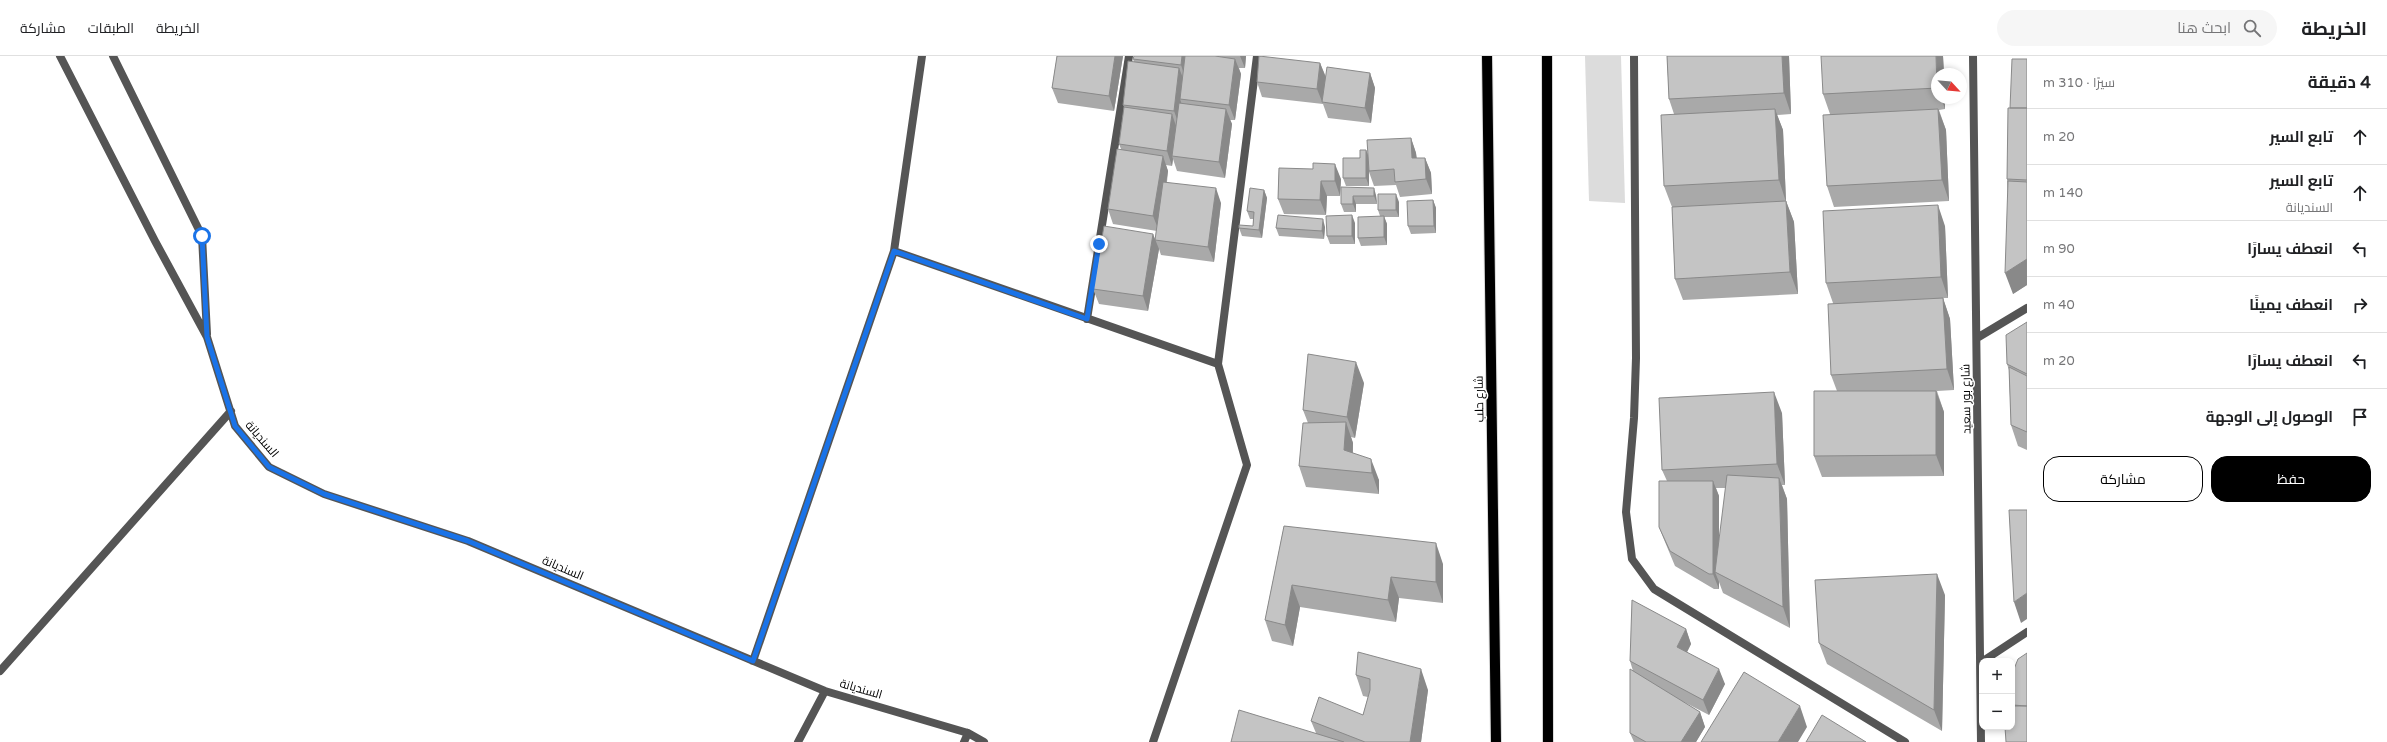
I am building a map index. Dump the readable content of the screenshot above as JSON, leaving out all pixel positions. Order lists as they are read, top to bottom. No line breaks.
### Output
{"streets":{"main road":["شارع حلب"],"street":["شارع بور سعيد","السنديانة"]},"north":"bottom right","page":{"header":"الخريطة","search":"ابحث هنا","nav":["الخريطة","الطبقات","مشاركة"],"heading":["4 دقيقة","سيرًا · 310 m"],"list":[["تابع السير","20 m"],["تابع السير","السنديانة","140 m"],["انعطف يسارًا","90 m"],["انعطف يمينًا","40 m"],["انعطف يسارًا","20 m"],"الوصول إلى الوجهة"],"buttons":["حفظ","مشاركة"],"map_buttons":["+","−"]}}
